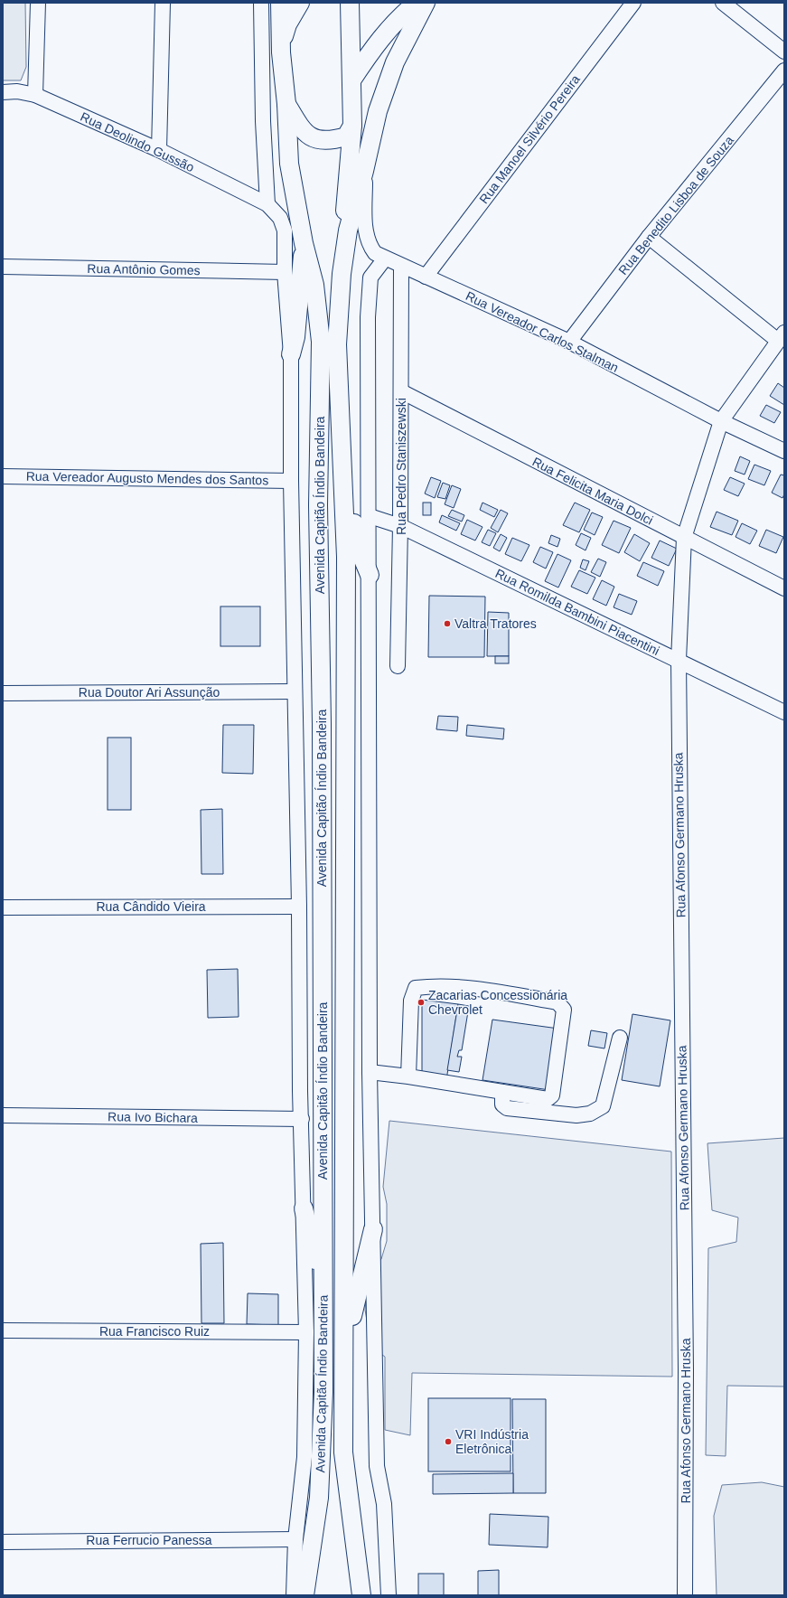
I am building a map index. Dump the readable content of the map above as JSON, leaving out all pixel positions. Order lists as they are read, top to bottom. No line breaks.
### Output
{"streets":{"main road":["Avenida Capitão Índio Bandeira"],"street":["Rua Manoel Silvério Pereira","Rua Deolindo Gussão","Rua Benedito Lisboa de Souza","Rua Antônio Gomes","Rua Vereador Carlos Stalman","Rua Pedro Staniszewski","Rua Vereador Augusto Mendes dos Santos","Rua Felicita Maria Dolci","Rua Romilda Bambini Piacentini","Rua Doutor Ari Assunção","Rua Afonso Germano Hruska","Rua Cândido Vieira","Rua Ivo Bichara","Rua Francisco Ruiz","Rua Ferrucio Panessa"]},"crossings":[["Rua Manoel Silvério Pereira","Rua Vereador Carlos Stalman"],["Rua Benedito Lisboa de Souza","Rua Vereador Carlos Stalman"],["Rua Vereador Carlos Stalman","Rua Pedro Staniszewski"],["Rua Vereador Carlos Stalman","Rua Afonso Germano Hruska"],["Rua Pedro Staniszewski","Rua Felicita Maria Dolci"],["Rua Pedro Staniszewski","Rua Romilda Bambini Piacentini"],["Rua Felicita Maria Dolci","Rua Afonso Germano Hruska"],["Rua Romilda Bambini Piacentini","Rua Afonso Germano Hruska"]],"places":["Valtra Tratores","Zacarias Concessionária Chevrolet","VRI Indústria Eletrônica"]}
